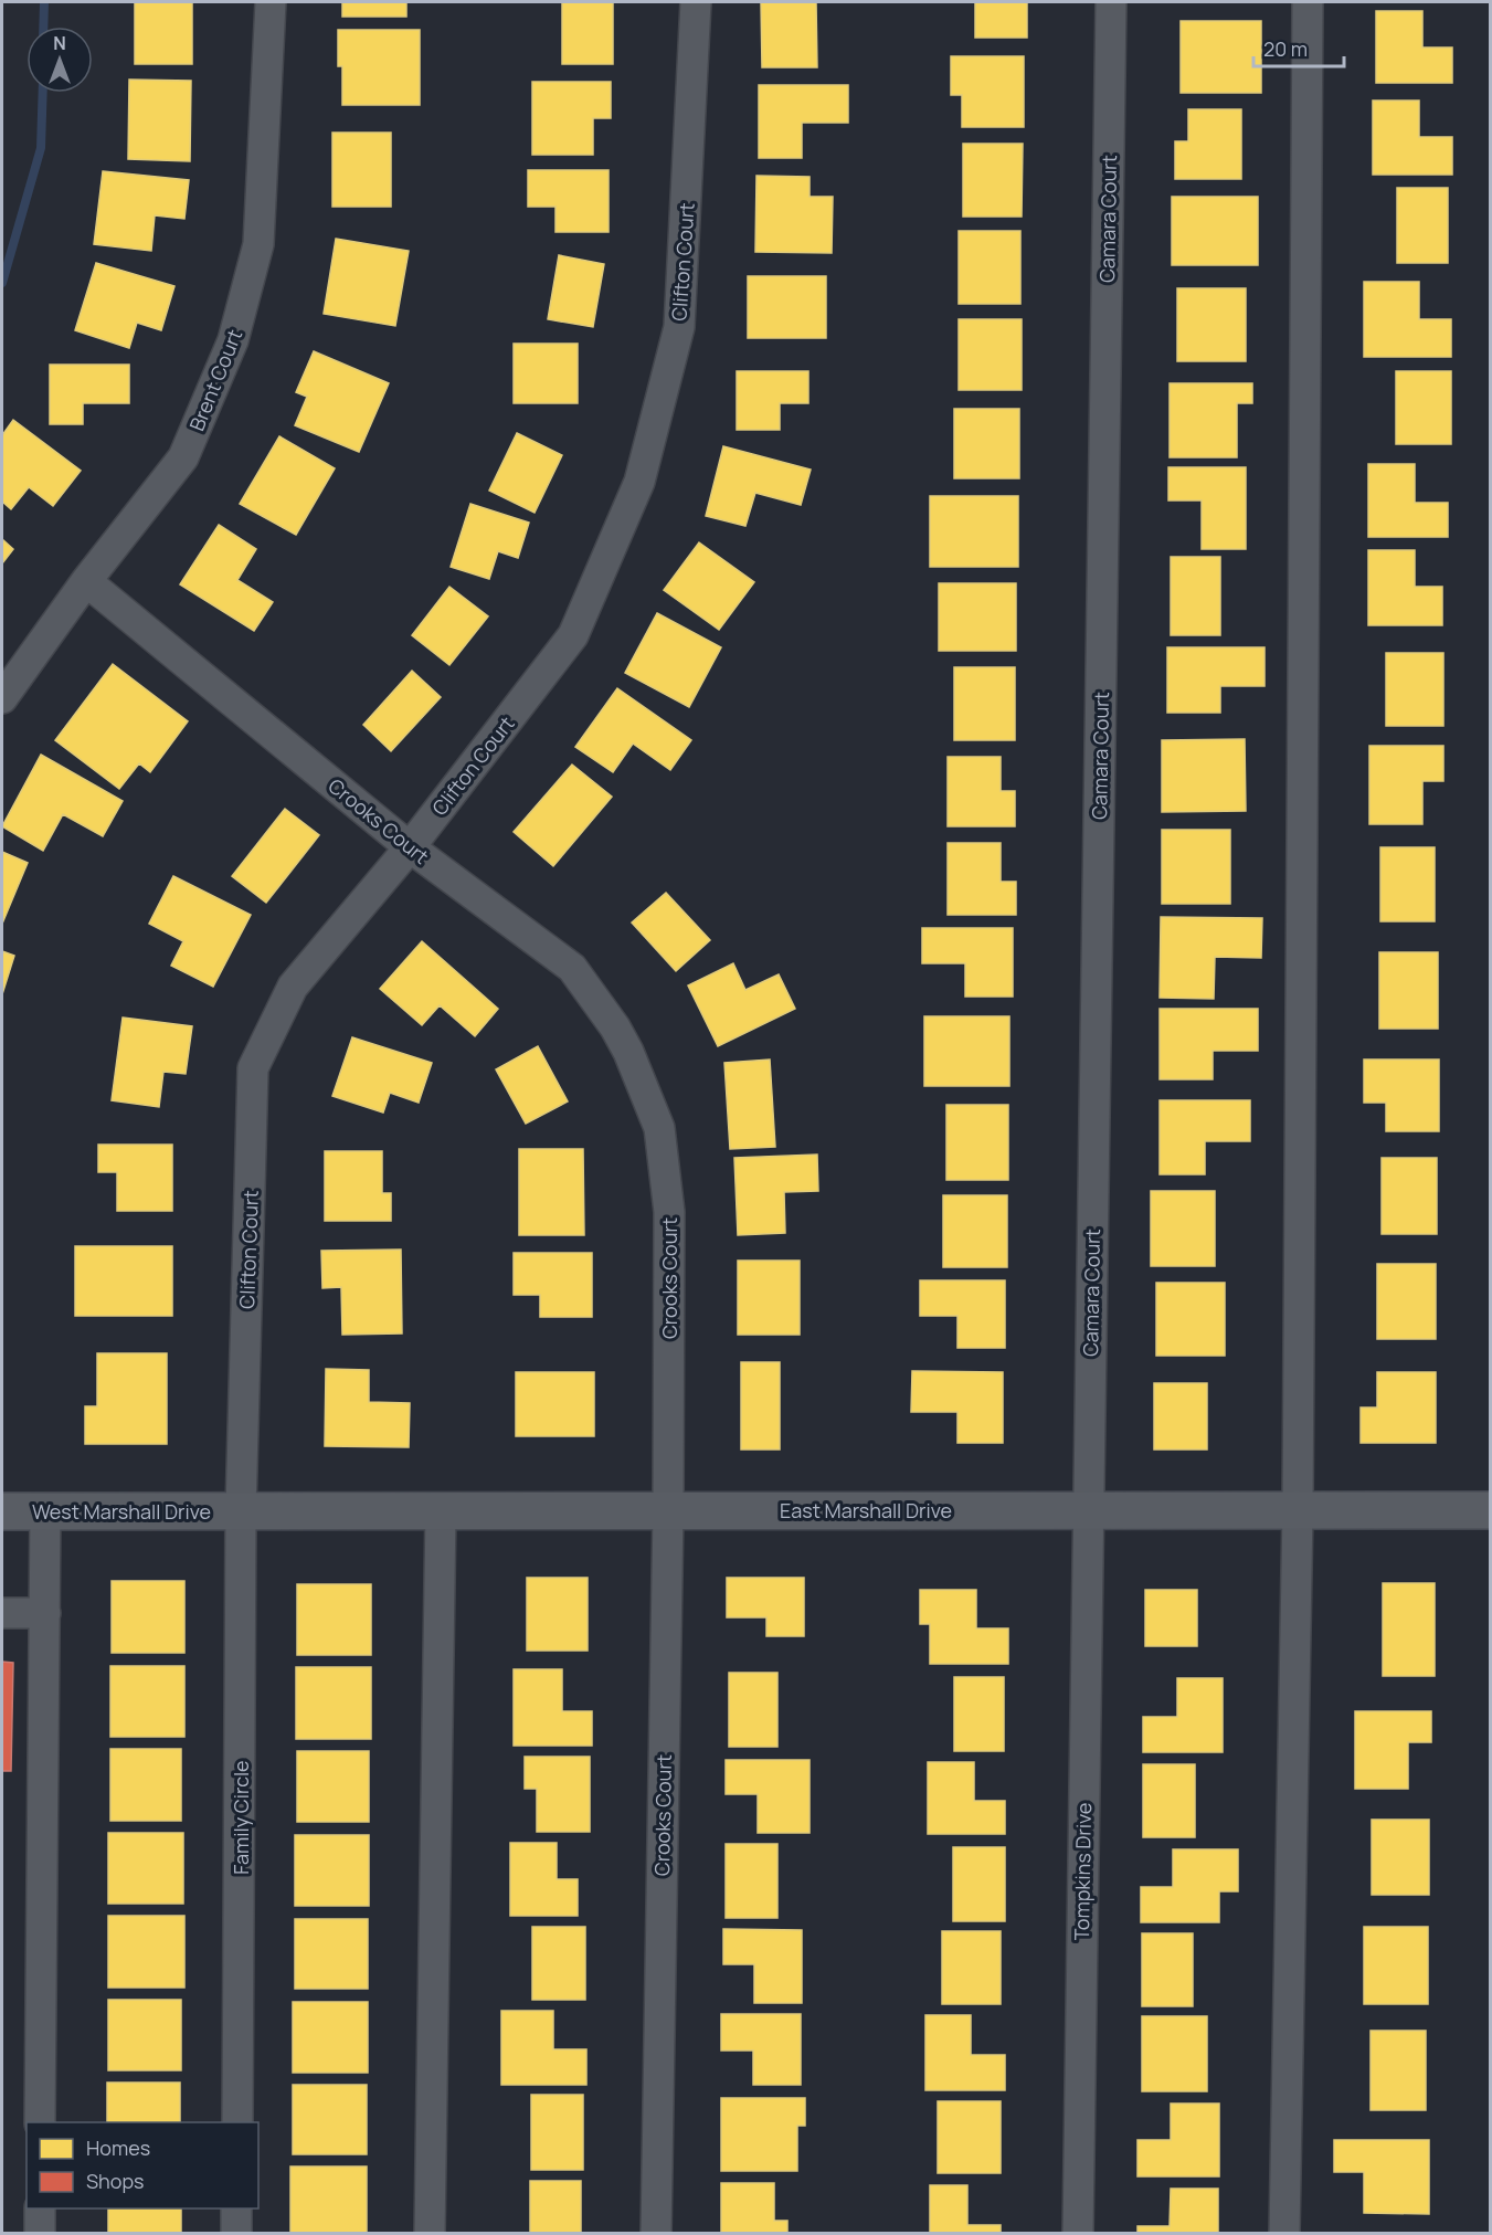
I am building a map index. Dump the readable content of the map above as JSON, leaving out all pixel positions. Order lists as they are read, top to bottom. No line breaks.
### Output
{"streets":{"main road":["East Marshall Drive","West Marshall Drive"],"street":["Camara Court","Clifton Court","Brent Court","Crooks Court","Family Circle","Tompkins Drive"]},"crossings":[["Camara Court","East Marshall Drive"],["Camara Court","Tompkins Drive"],["Clifton Court","Crooks Court"],["Clifton Court","East Marshall Drive"],["Clifton Court","West Marshall Drive"],["Clifton Court","Family Circle"],["Brent Court","Crooks Court"],["Crooks Court","East Marshall Drive"],["East Marshall Drive","West Marshall Drive"],["East Marshall Drive","Family Circle"],["East Marshall Drive","Tompkins Drive"],["West Marshall Drive","Family Circle"]],"legend":["Homes","Shops"],"scale_bar":"20 m","north":"top"}
